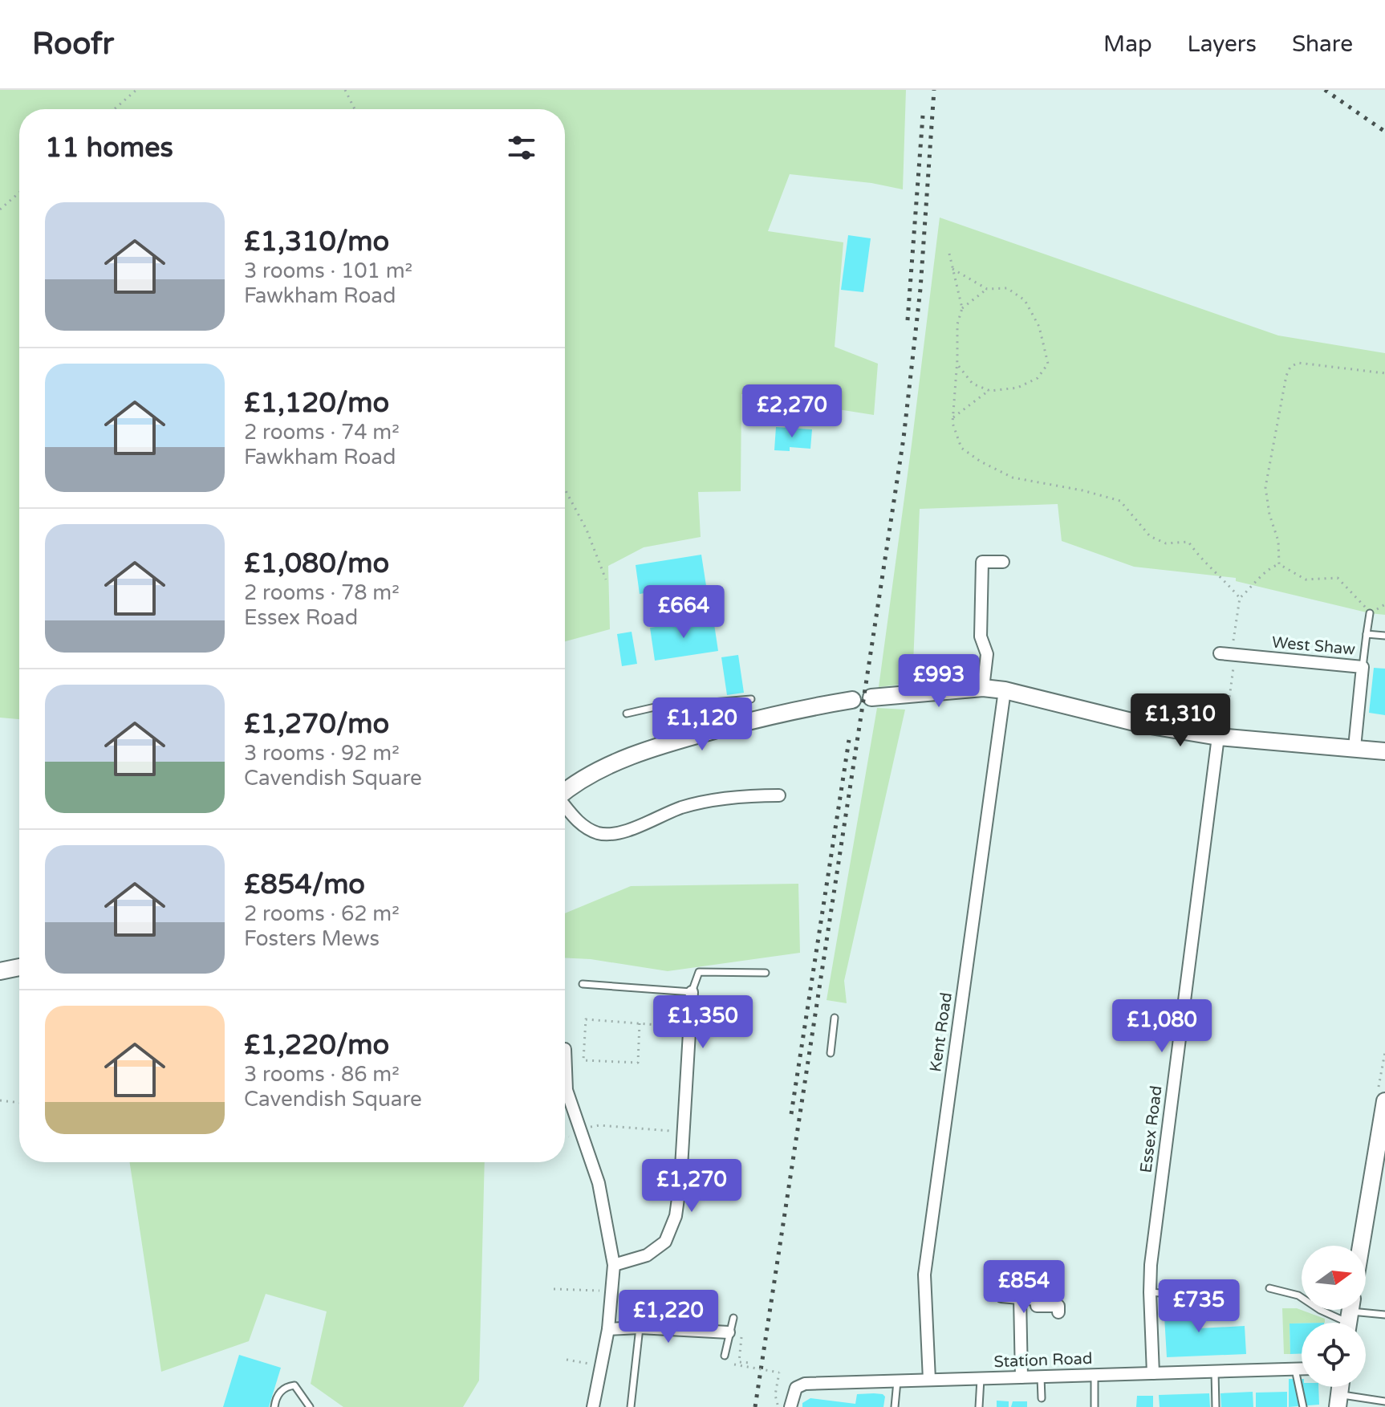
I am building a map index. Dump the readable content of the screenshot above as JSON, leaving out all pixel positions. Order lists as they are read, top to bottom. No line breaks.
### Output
{"streets":{"street":["West Shaw","Kent Road","Essex Road","Station Road"]},"crossings":[["Kent Road","Station Road"],["Essex Road","Station Road"]],"north":"right","page":{"header":"Roofr","nav":["Map","Layers","Share"],"heading":"11 homes","list":[{"name":"£1,310/mo","note":"3 rooms · 101 m² · Fawkham Road"},{"name":"£1,120/mo","note":"2 rooms · 74 m² · Fawkham Road"},{"name":"£1,080/mo","note":"2 rooms · 78 m² · Essex Road"},{"name":"£1,270/mo","note":"3 rooms · 92 m² · Cavendish Square"},{"name":"£854/mo","note":"2 rooms · 62 m² · Fosters Mews"},{"name":"£1,220/mo","note":"3 rooms · 86 m² · Cavendish Square"}],"price":["£2,270","£664","£993","£1,310","£1,120","£1,350","£1,080","£1,270","£854","£735","£1,220"]}}
